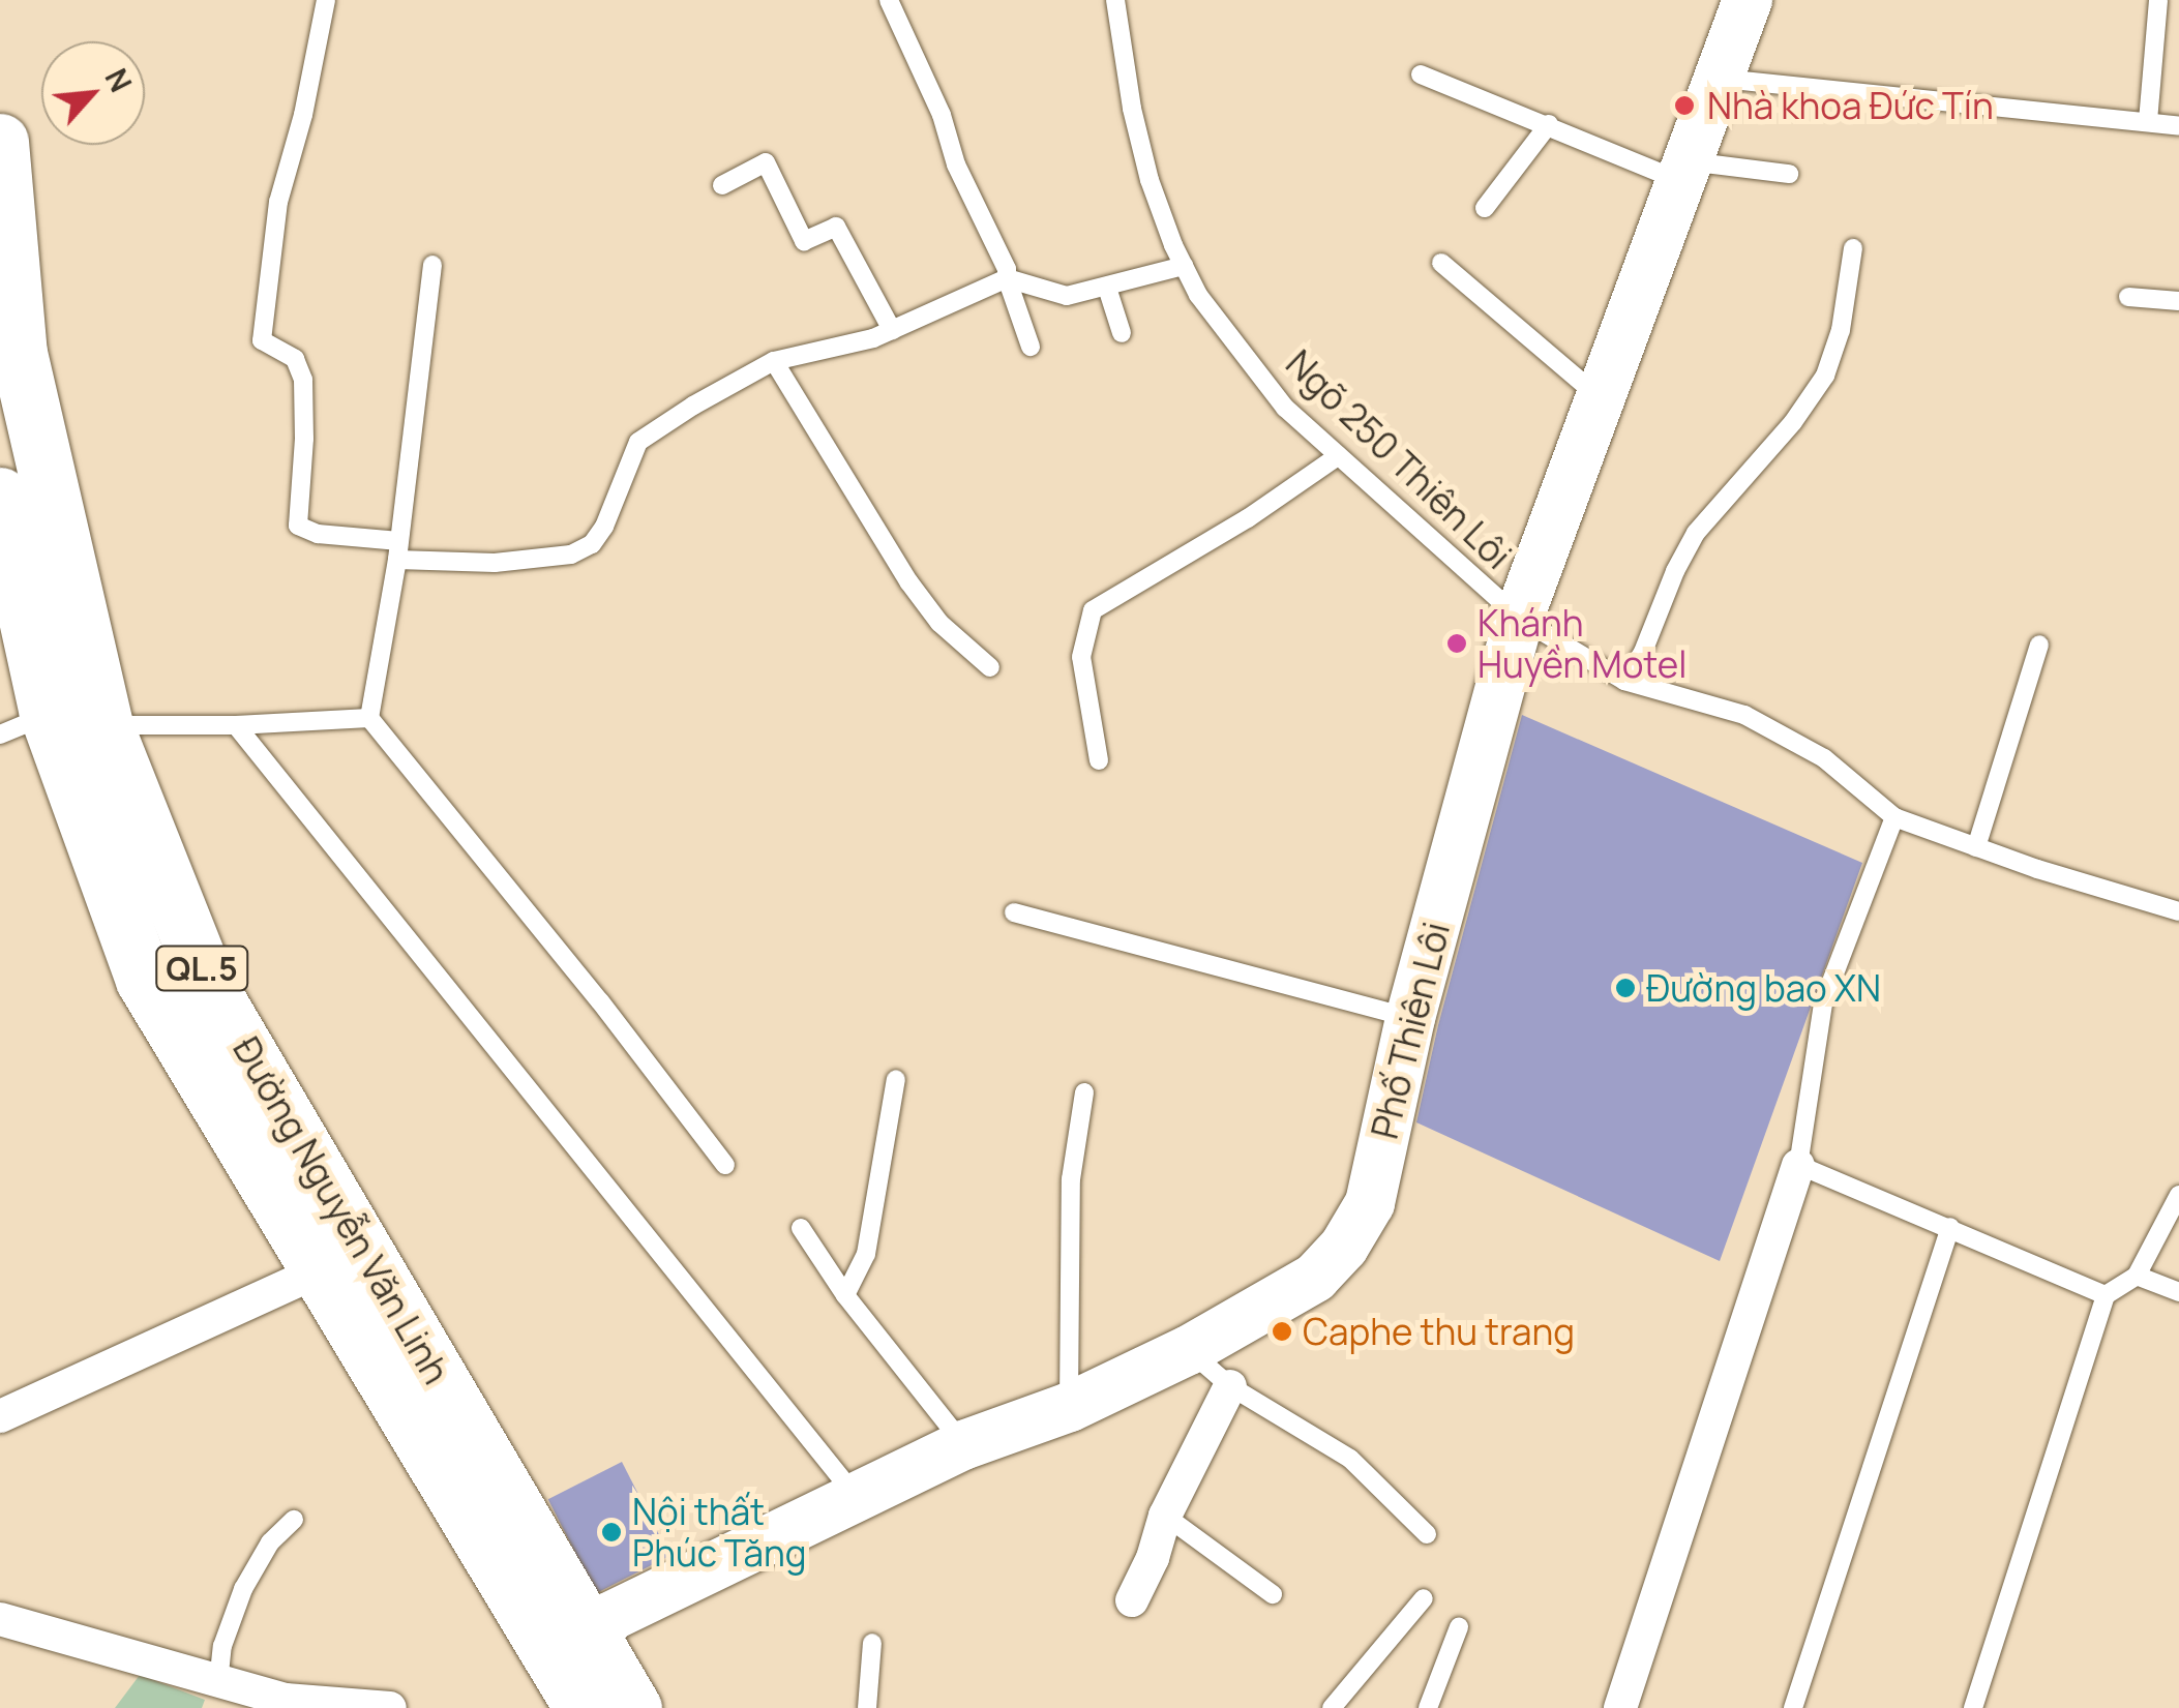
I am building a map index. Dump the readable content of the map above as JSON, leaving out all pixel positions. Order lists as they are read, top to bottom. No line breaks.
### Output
{"streets":{"highway":["QL.5","Đường Nguyễn Văn Linh"],"main road":["Phố Thiên Lôi"],"lane":["Ngõ 250 Thiên Lôi"]},"crossings":[["Ngõ 250 Thiên Lôi","Phố Thiên Lôi"],["Phố Thiên Lôi","Đường Nguyễn Văn Linh"]],"places":["Nhà khoa Đức Tín","Khánh Huyền Motel","Đường bao XN","Caphe thu trang","Nội thất Phúc Tăng"],"north":"top right"}
